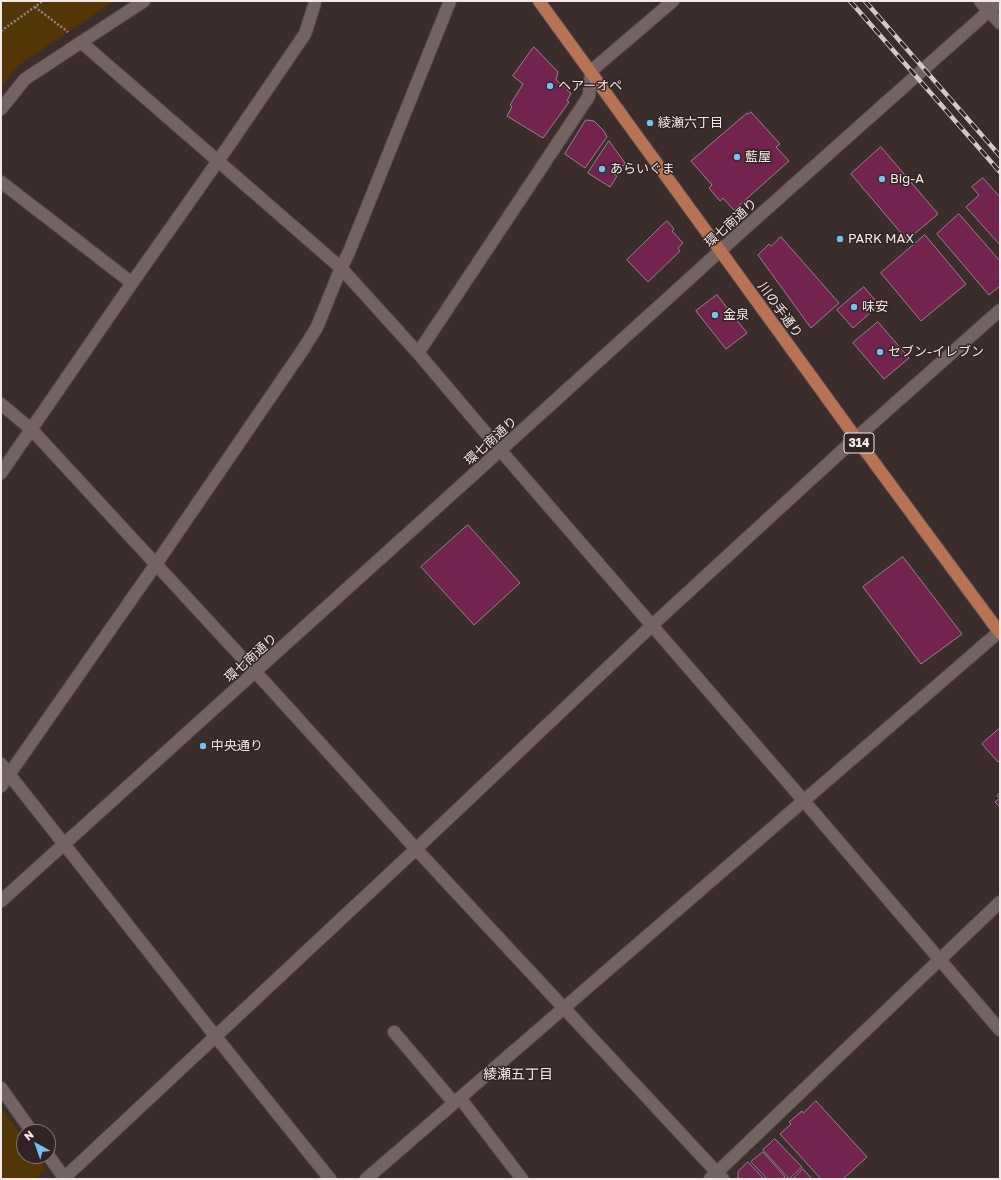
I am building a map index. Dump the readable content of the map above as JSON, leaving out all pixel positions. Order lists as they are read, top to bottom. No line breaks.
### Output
{"streets":{"main road":["川の手通り","314"],"street":["環七南通り"]},"crossings":[["環七南通り","川の手通り"]],"districts":["綾瀬五丁目"],"places":["ヘアーオペ","綾瀬六丁目","藍屋","あらいぐま","Big-A","PARK MAX","味安","金泉","セブン-イレブン","中央通り"],"north":"top left"}
